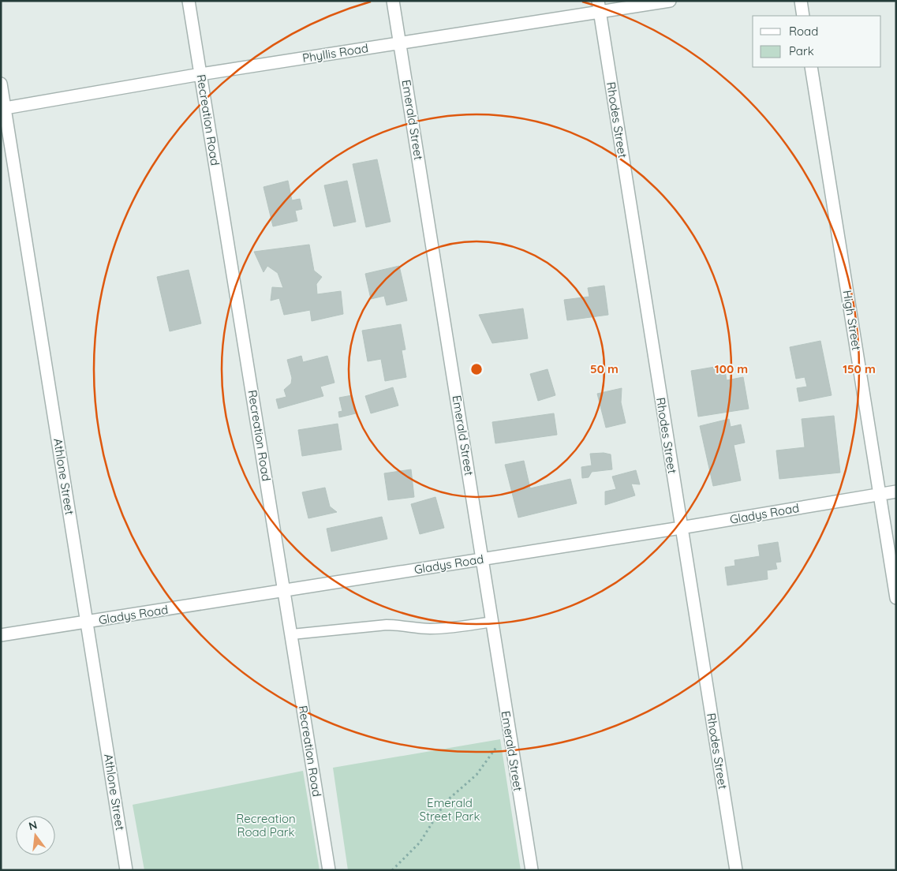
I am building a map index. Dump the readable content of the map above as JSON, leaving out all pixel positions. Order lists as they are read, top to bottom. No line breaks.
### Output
{"streets":{"street":["Phyllis Road","Recreation Road","Emerald Street","Rhodes Street","High Street","Athlone Street","Gladys Road"]},"crossings":[["Phyllis Road","Recreation Road"],["Phyllis Road","Emerald Street"],["Phyllis Road","Rhodes Street"],["Phyllis Road","Athlone Street"],["Recreation Road","Gladys Road"],["Emerald Street","Gladys Road"],["Rhodes Street","Gladys Road"],["High Street","Gladys Road"],["Athlone Street","Gladys Road"]],"parks":["Emerald Street Park","Recreation Road Park"],"legend":["Road","Park"],"north":"top","rings":["50 m","100 m","150 m"]}
